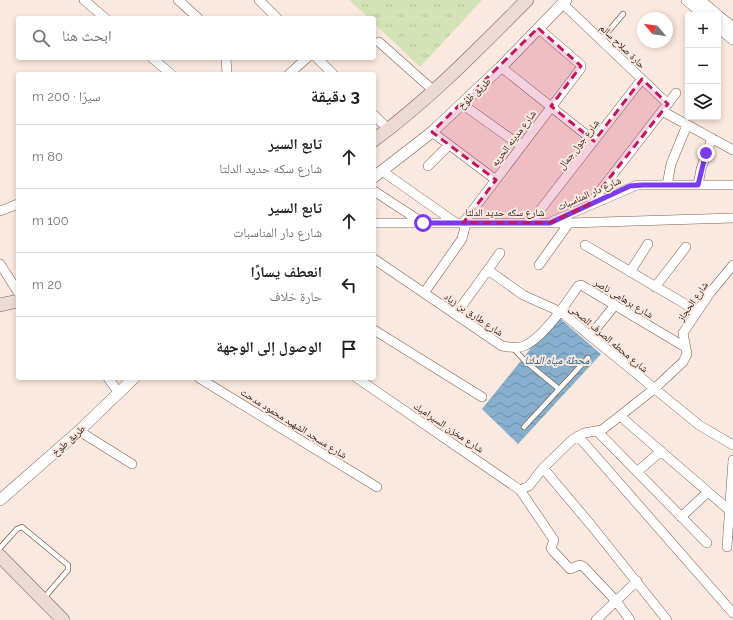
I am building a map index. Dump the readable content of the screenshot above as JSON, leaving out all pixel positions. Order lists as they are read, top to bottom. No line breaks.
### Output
{"streets":{"street":["حارة صلاح سالم","طريق طوخ","شارع مدينه الحريه","شارع جول جمال","شارع دار المناسبات","شارع سكه حديد الدلتا","شارع برهامى ناصر","شارع الحجاز","شارع طارق بن زياد","شارع محطه الصرف الصحى","شارع مسجد الشهيد محمود مدحت","شارع مخزن السيراميك"]},"crossings":[["حارة صلاح سالم","طريق طوخ"],["حارة صلاح سالم","شارع جول جمال"],["طريق طوخ","شارع مدينه الحريه"],["شارع مدينه الحريه","شارع سكه حديد الدلتا"],["شارع مدينه الحريه","شارع طارق بن زياد"],["شارع جول جمال","شارع سكه حديد الدلتا"],["شارع دار المناسبات","شارع سكه حديد الدلتا"],["شارع برهامى ناصر","شارع الحجاز"],["شارع برهامى ناصر","شارع محطه الصرف الصحى"],["شارع الحجاز","شارع محطه الصرف الصحى"]],"water":["محطة مياه الدلتا"],"north":"top left","page":{"map_buttons":["+","−"],"search":"ابحث هنا","heading":["3 دقيقة","سيرًا · 200 m"],"list":[["تابع السير","شارع سكه حديد الدلتا","80 m"],["تابع السير","شارع دار المناسبات","100 m"],["انعطف يسارًا","حارة خلاف","20 m"],"الوصول إلى الوجهة"]}}
